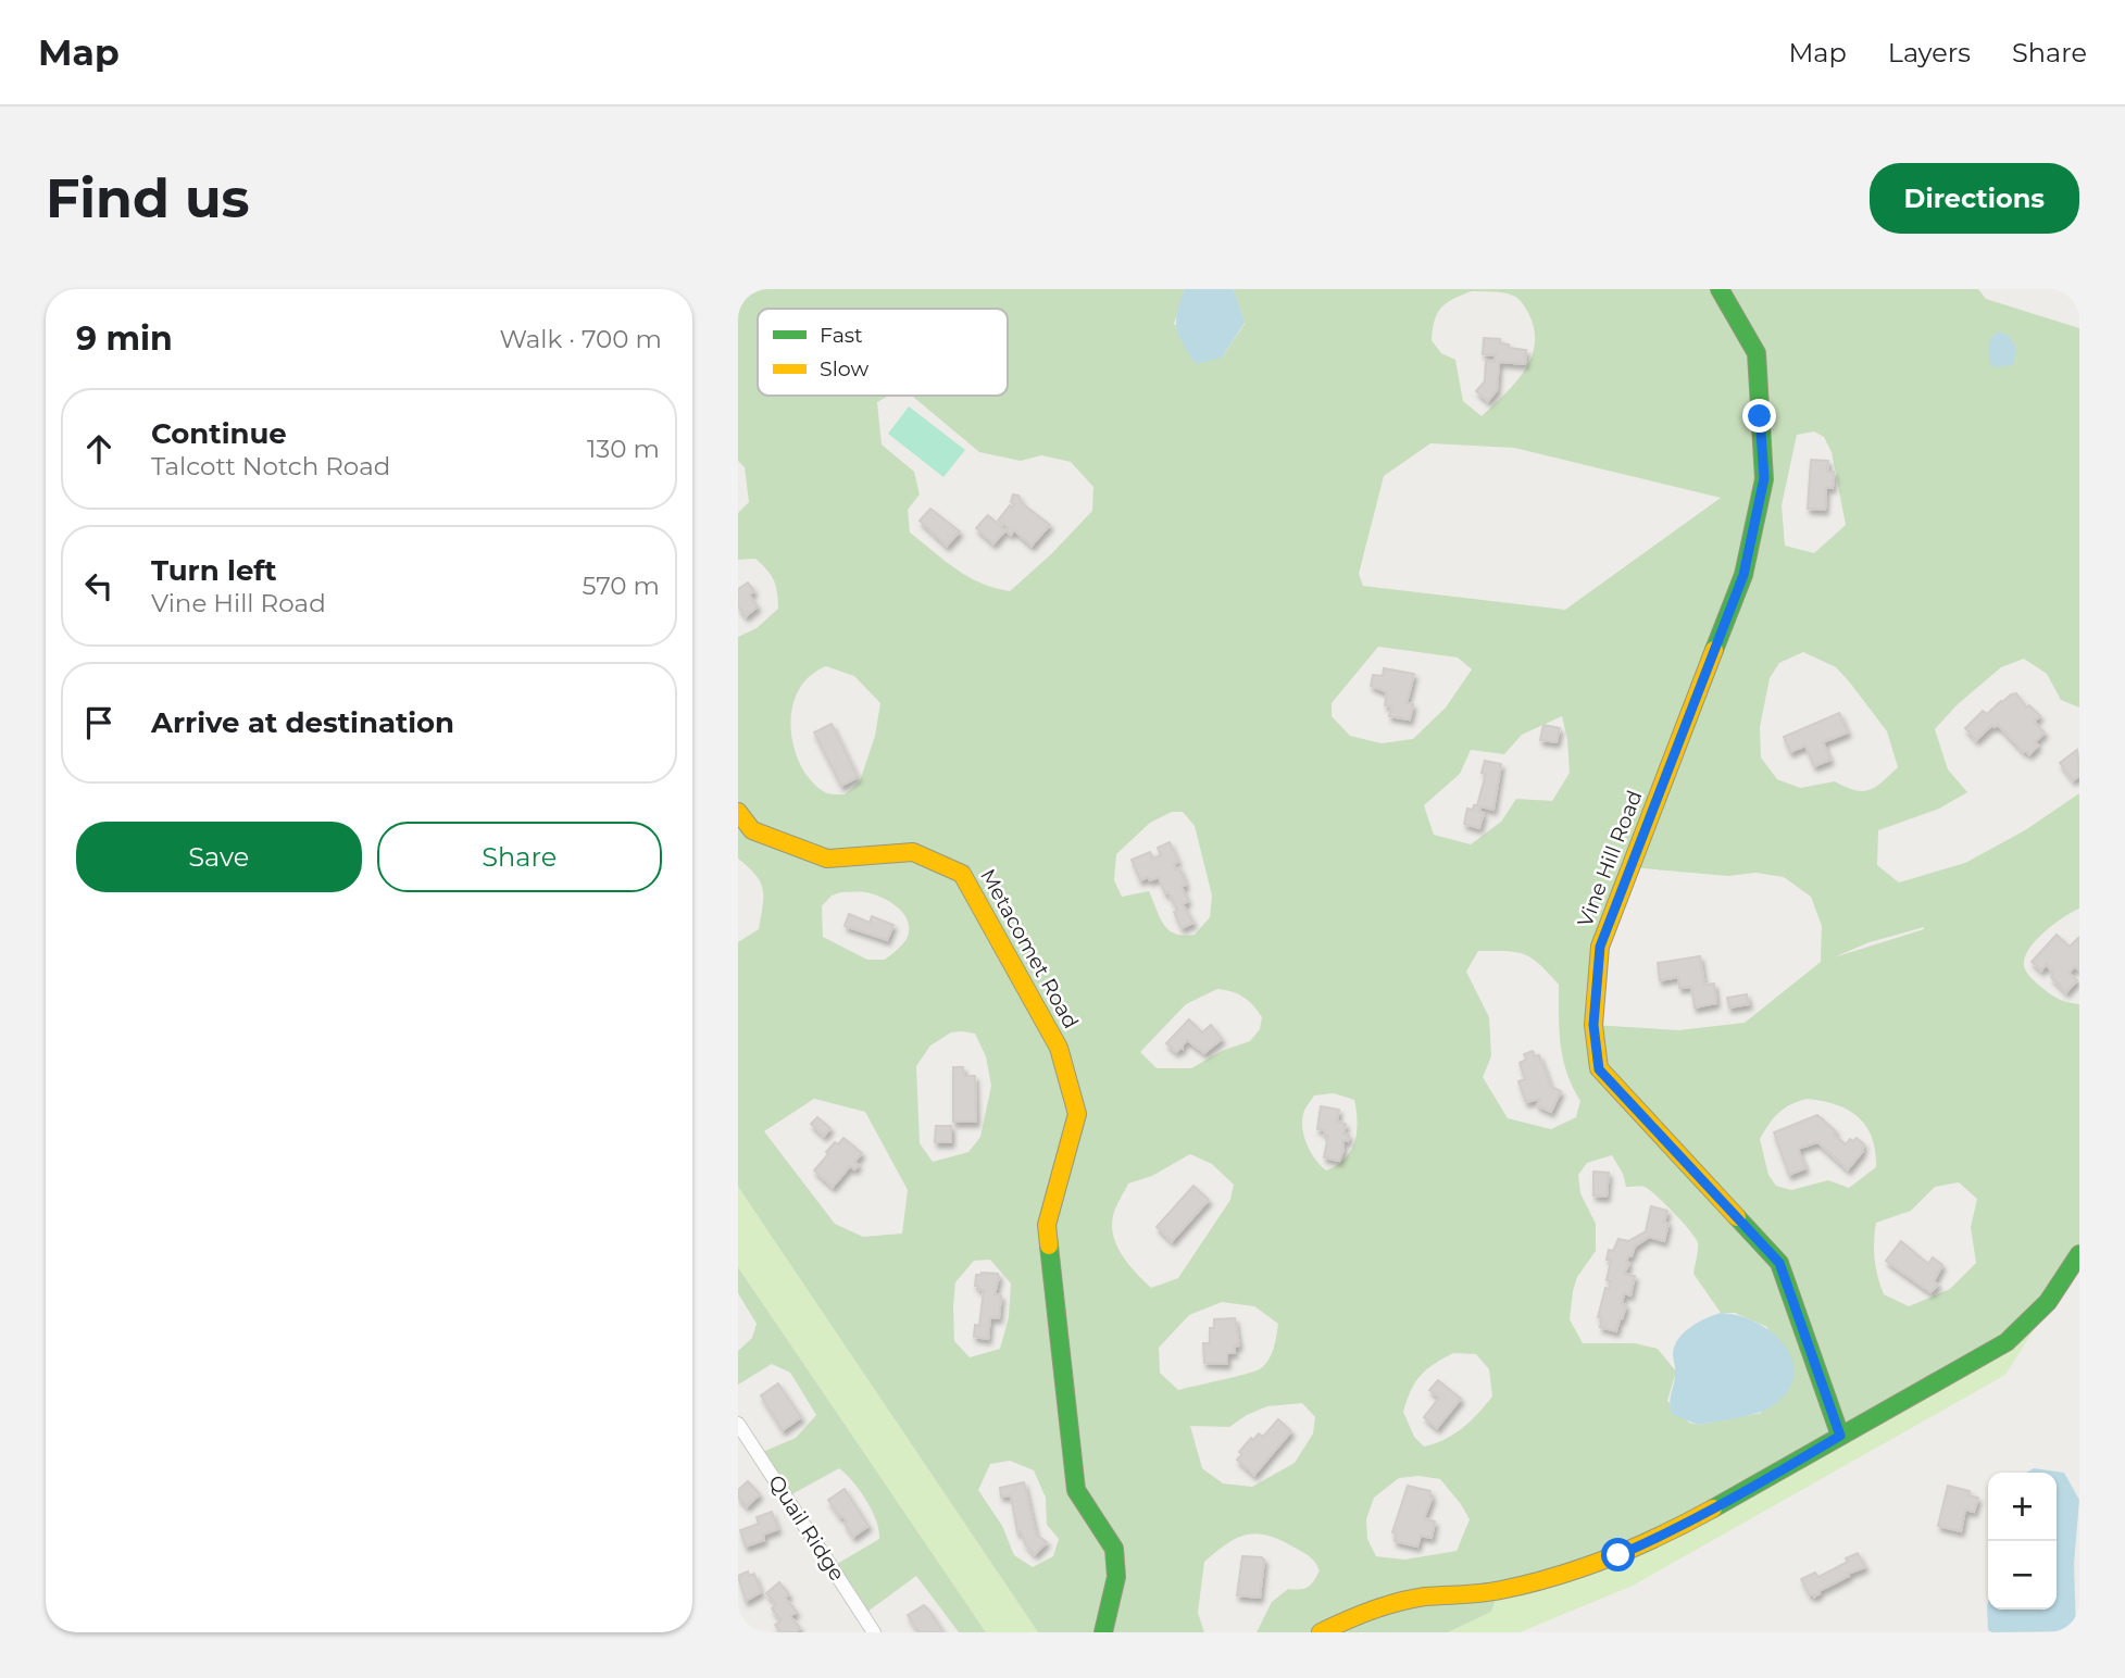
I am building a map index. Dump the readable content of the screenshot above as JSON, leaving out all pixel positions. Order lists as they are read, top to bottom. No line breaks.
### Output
{"streets":{"street":["Vine Hill Road","Metacomet Road","Quail Ridge"]},"legend":["Fast","Slow"],"page":{"header":"Map","nav":["Map","Layers","Share"],"buttons":["Directions",["Save","Share"]],"title":"Find us","heading":["9 min","Walk · 700 m"],"list":[["Continue","Talcott Notch Road","130 m"],["Turn left","Vine Hill Road","570 m"],"Arrive at destination"],"map_buttons":["+","−"]}}
